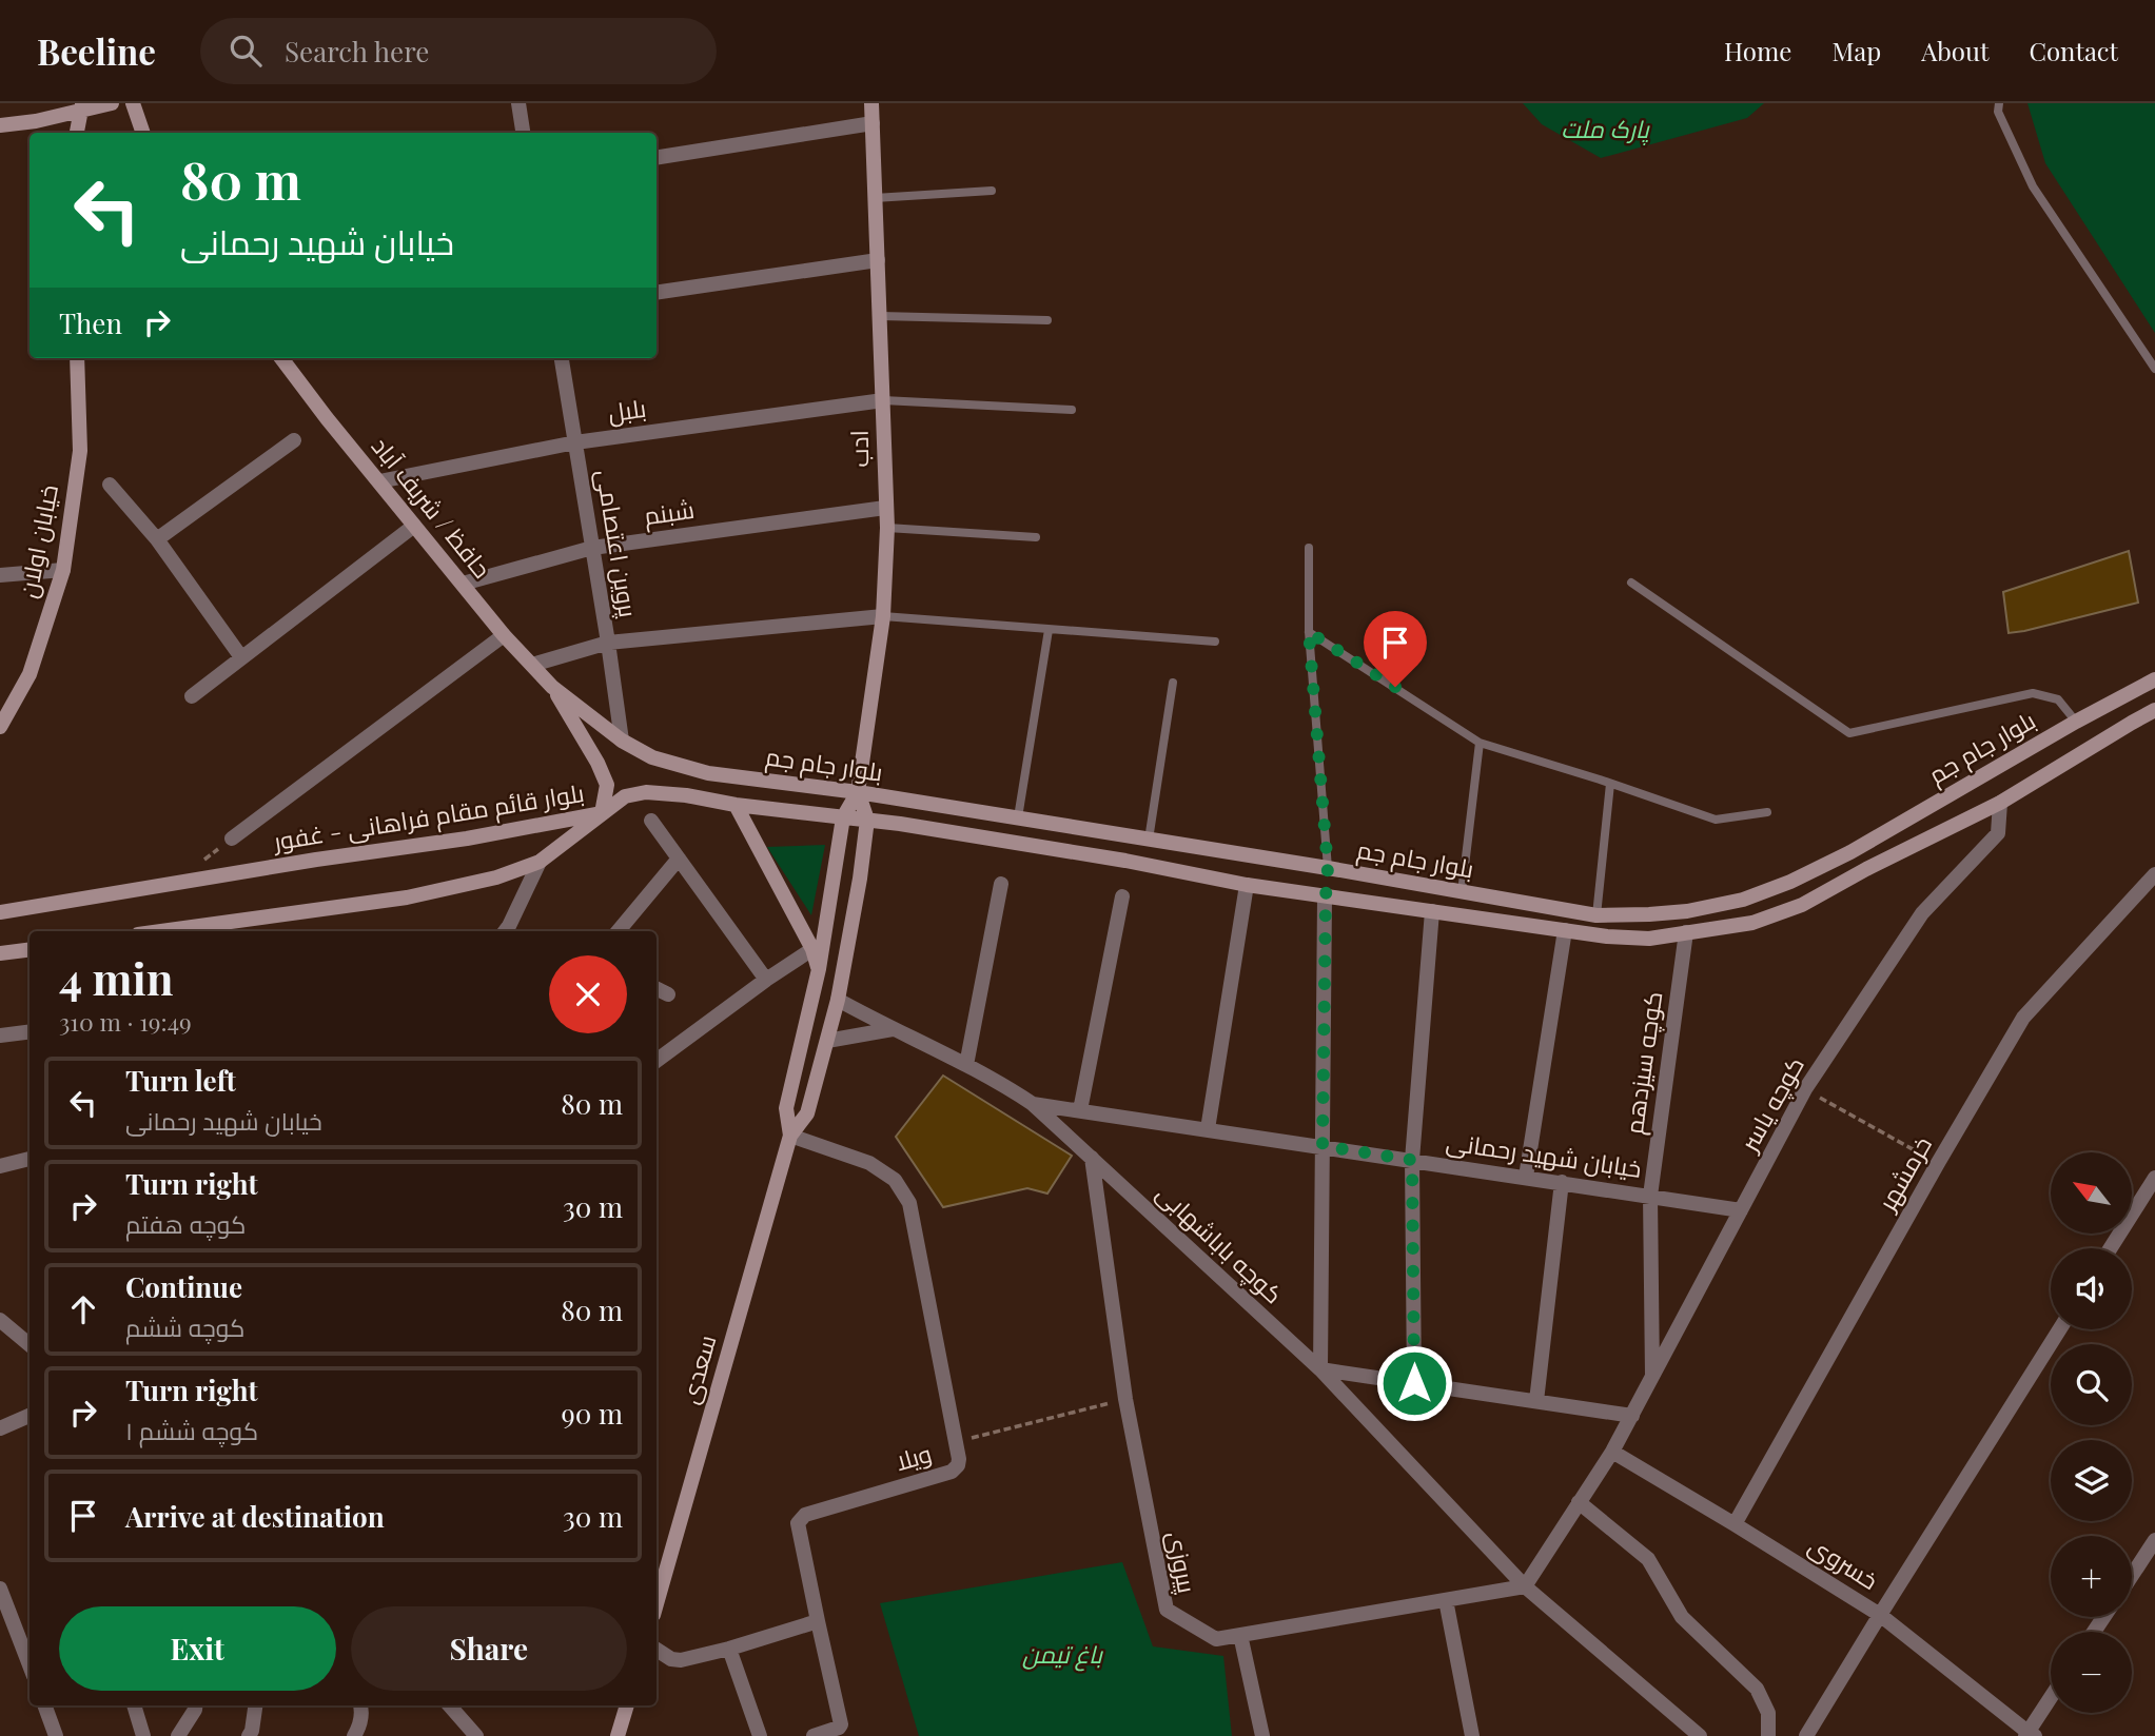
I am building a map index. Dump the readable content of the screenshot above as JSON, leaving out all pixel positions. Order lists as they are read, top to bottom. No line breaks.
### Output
{"streets":{"main road":["ادب","حافظ / شریف آباد","خیابان اولان","بلوار جام جم","بلوار قائم مقام فراهانی - غفور","سعدی"],"street":["بلبل","شبنم","پروین اعتصامی","کوچه سیزدهم","کوچه یاسر","خیابان شهید رحمانی","خرمشهر","کوچه باباشهابی","ویلا","پیروزی","خسروی"]},"crossings":[["بلبل","ادب"],["بلبل","حافظ / شریف آباد"],["بلبل","پروین اعتصامی"],["ادب","شبنم"],["ادب","بلوار جام جم"],["حافظ / شریف آباد","شبنم"],["حافظ / شریف آباد","بلوار جام جم"],["شبنم","پروین اعتصامی"],["پروین اعتصامی","بلوار جام جم"],["بلوار جام جم","بلوار قائم مقام فراهانی - غفور"],["بلوار جام جم","کوچه سیزدهم"],["بلوار جام جم","کوچه یاسر"],["بلوار جام جم","سعدی"],["کوچه سیزدهم","کوچه یاسر"],["کوچه سیزدهم","خیابان شهید رحمانی"],["کوچه یاسر","خیابان شهید رحمانی"],["کوچه یاسر","کوچه باباشهابی"],["کوچه یاسر","پیروزی"],["کوچه یاسر","خسروی"],["خیابان شهید رحمانی","کوچه باباشهابی"],["خرمشهر","خسروی"],["کوچه باباشهابی","سعدی"],["کوچه باباشهابی","پیروزی"],["سعدی","ویلا"]],"parks":["پارک ملت","باغ تیمن"],"north":"top left","page":{"header":"Beeline","search":"Search here","nav":["Home","Map","About","Contact"],"turn":["80 m","خیابان شهید رحمانی"],"then":"Then","heading":["4 min","310 m · 19:49"],"list":[{"name":"Turn left","note":"خیابان شهید رحمانی","value":"80 m"},{"name":"Turn right","note":"کوچه هفتم","value":"30 m"},{"name":"Continue","note":"کوچه ششم","value":"80 m"},{"name":"Turn right","note":"کوچه ششم ۱","value":"90 m"},{"name":"Arrive at destination","value":"30 m"}],"map_buttons":["+","−"],"buttons":["Exit","Share"]}}
